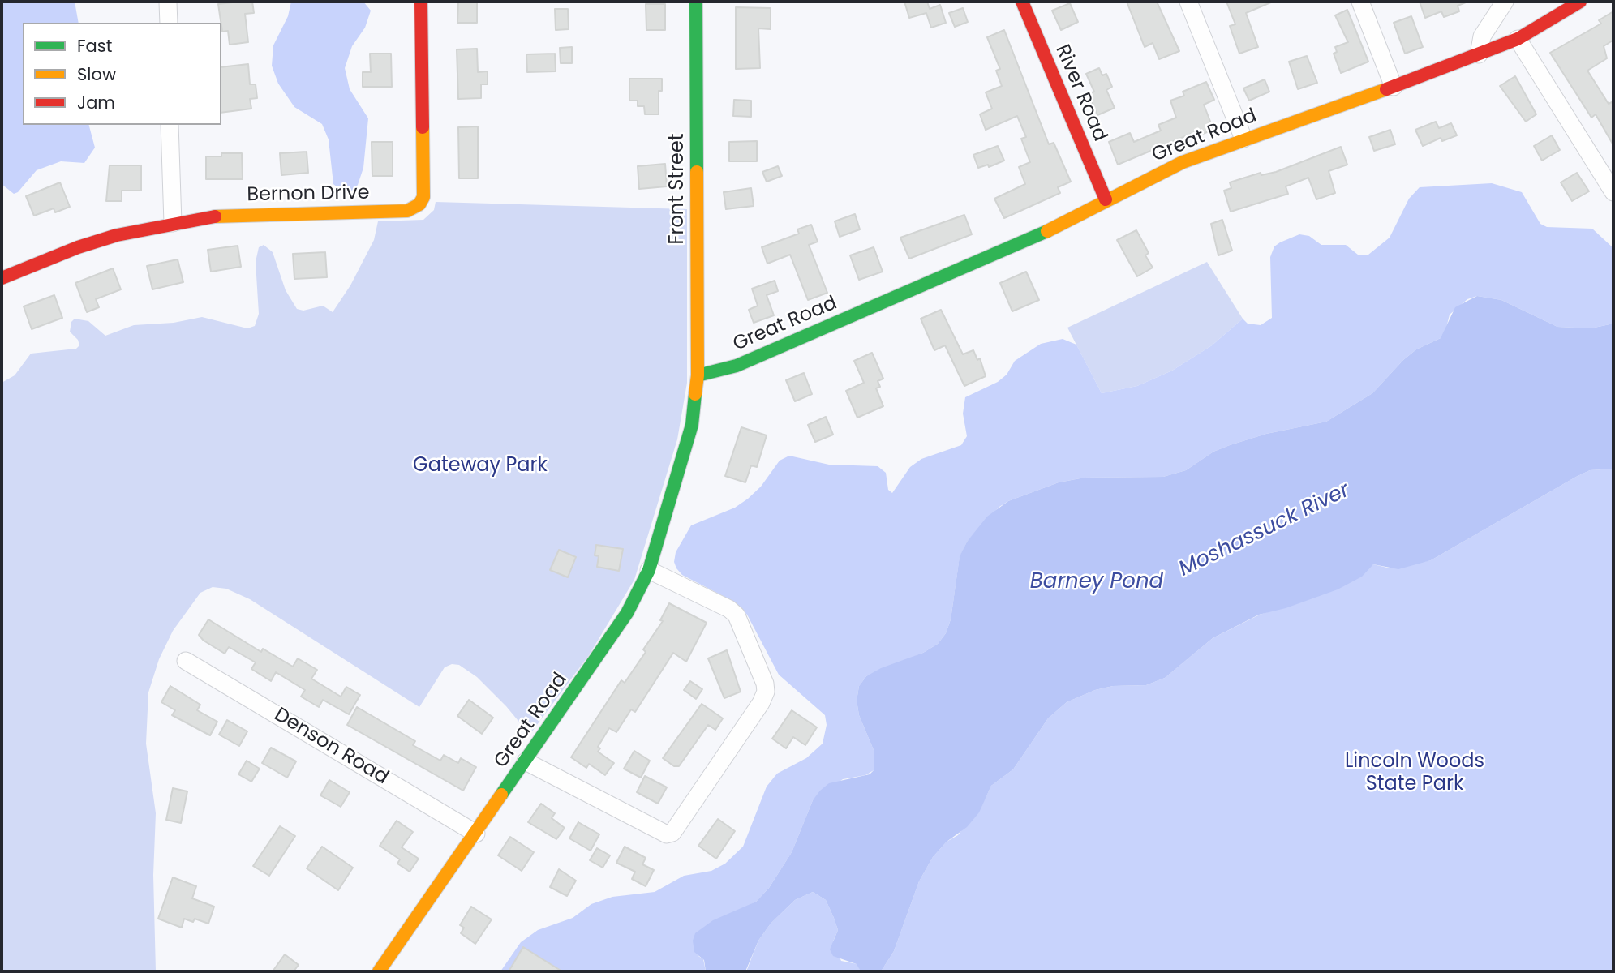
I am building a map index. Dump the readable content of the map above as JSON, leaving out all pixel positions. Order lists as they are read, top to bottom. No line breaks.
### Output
{"streets":{"main road":["River Road","Great Road","Front Street","Bernon Drive"],"street":["Denson Road"]},"crossings":[["River Road","Great Road"],["Great Road","Front Street"],["Great Road","Denson Road"]],"water":["Moshassuck River","Barney Pond"],"parks":["Gateway Park","Lincoln Woods State Park"],"legend":["Fast","Slow","Jam"]}
